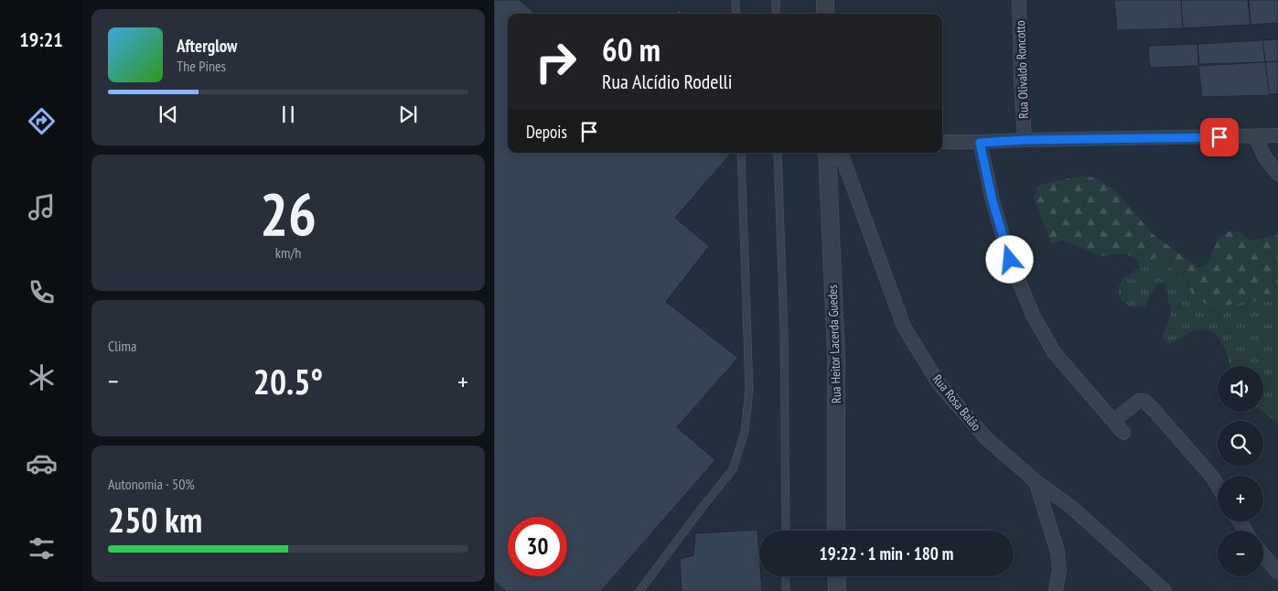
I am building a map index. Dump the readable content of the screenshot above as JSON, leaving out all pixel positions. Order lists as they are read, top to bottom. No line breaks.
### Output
{"streets":{"street":["Rua Olivaldo Roncotto","Rua Heitor Lacerda Guedes","Rua Rosa Balão"]},"page":{"tabs":"19:21","turn":["60 m","Rua Alcídio Rodelli"],"song":["Afterglow","The Pines"],"then":"Depois","tile":[["26","km/h"],"Clima",["Autonomia · 50%","250 km"]],"heat":["−","20.5°","+"],"map_buttons":["+","−"],"limit":"30","trip":"19:22 · 1 min · 180 m"}}
